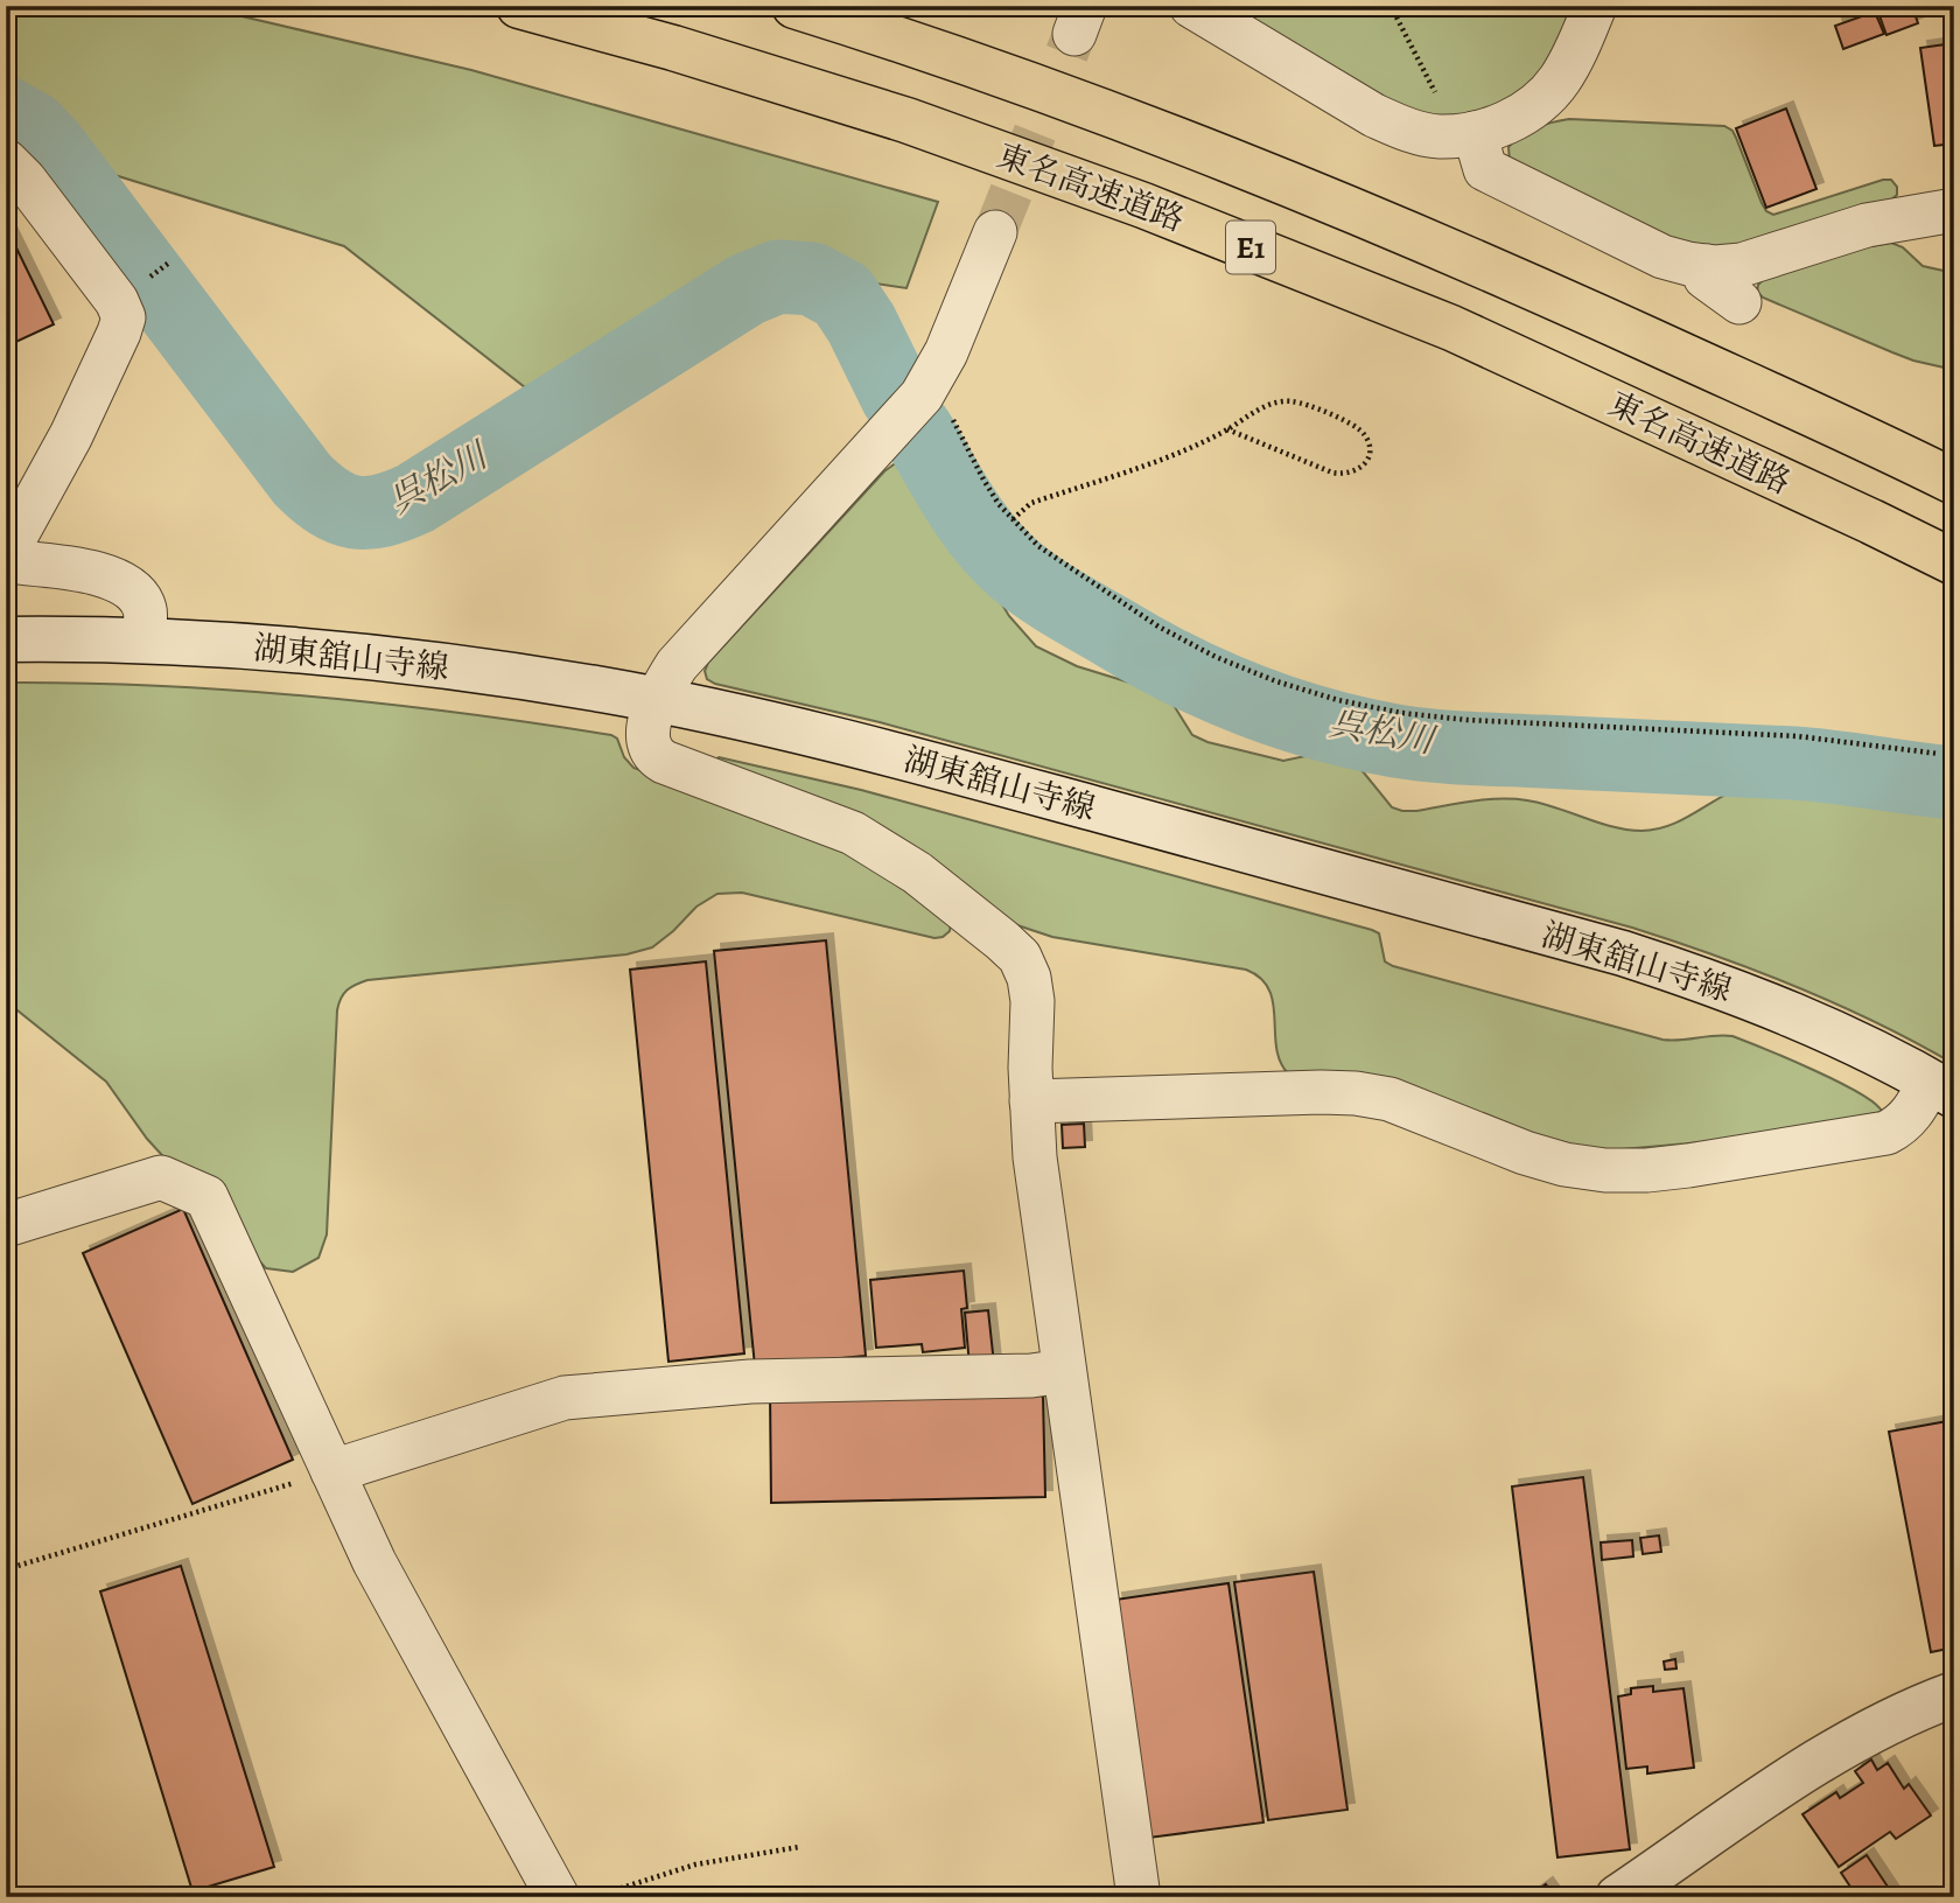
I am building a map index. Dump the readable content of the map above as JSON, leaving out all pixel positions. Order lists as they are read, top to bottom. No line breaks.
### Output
{"streets":{"highway":["東名高速道路","E1"],"main road":["湖東舘山寺線"]},"water":["呉松川"]}
